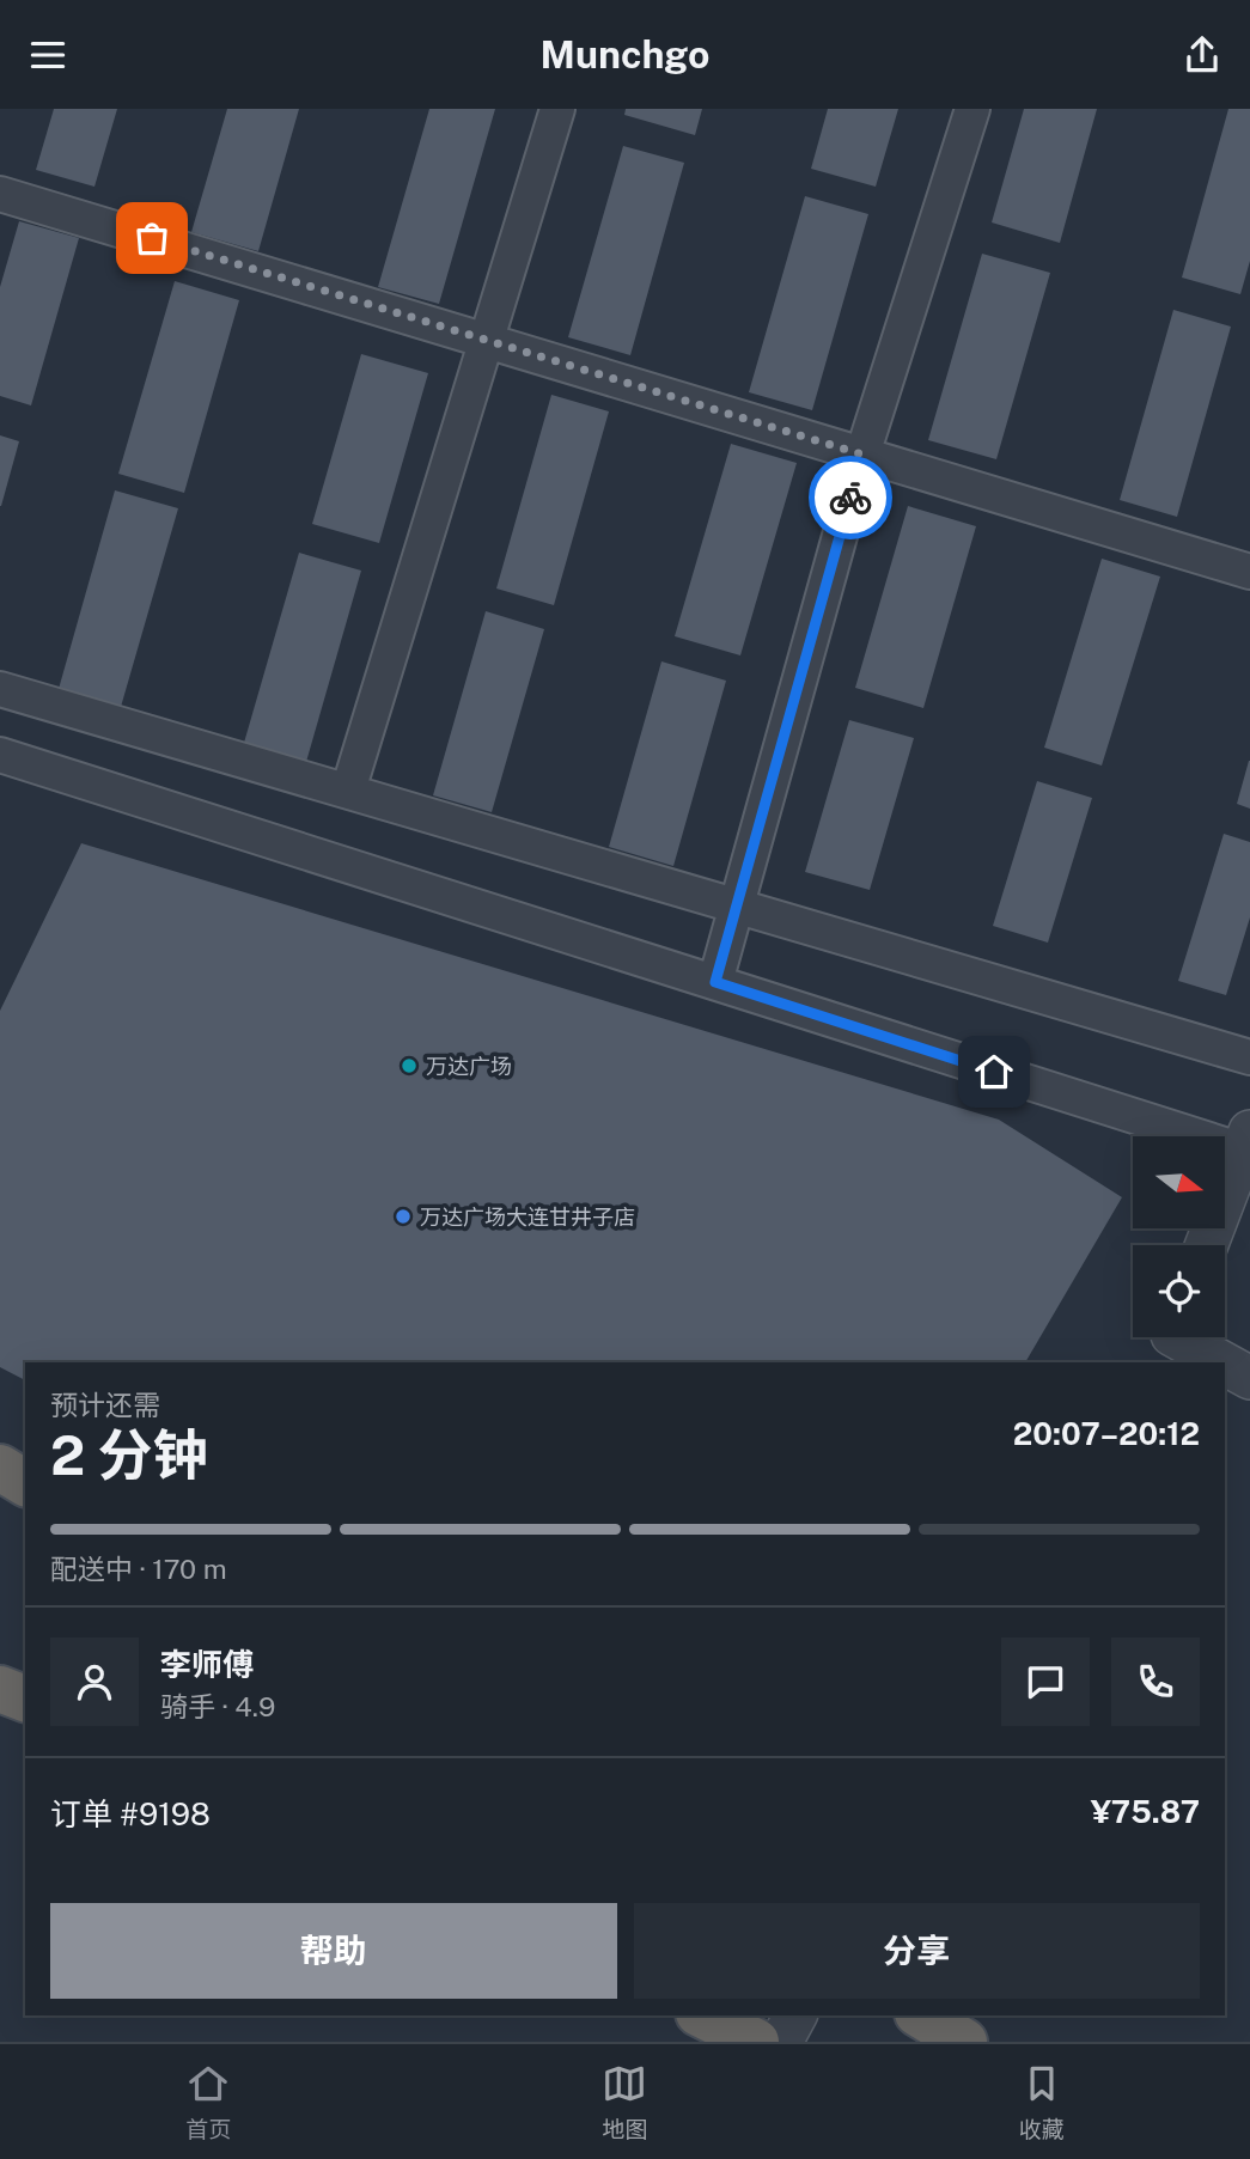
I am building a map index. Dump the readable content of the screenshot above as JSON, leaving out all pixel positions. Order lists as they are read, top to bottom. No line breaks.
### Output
{"places":["万达广场","万达广场大连甘井子店"],"north":"right","page":{"header":"Munchgo","heading":["2 分钟","预计还需","20:07–20:12"],"panel":["李师傅","骑手 · 4.9","订单 #9198","¥75.87"],"bar":"配送中 · 170 m","buttons":["帮助","分享"],"tabs":["首页","地图","收藏"]}}
